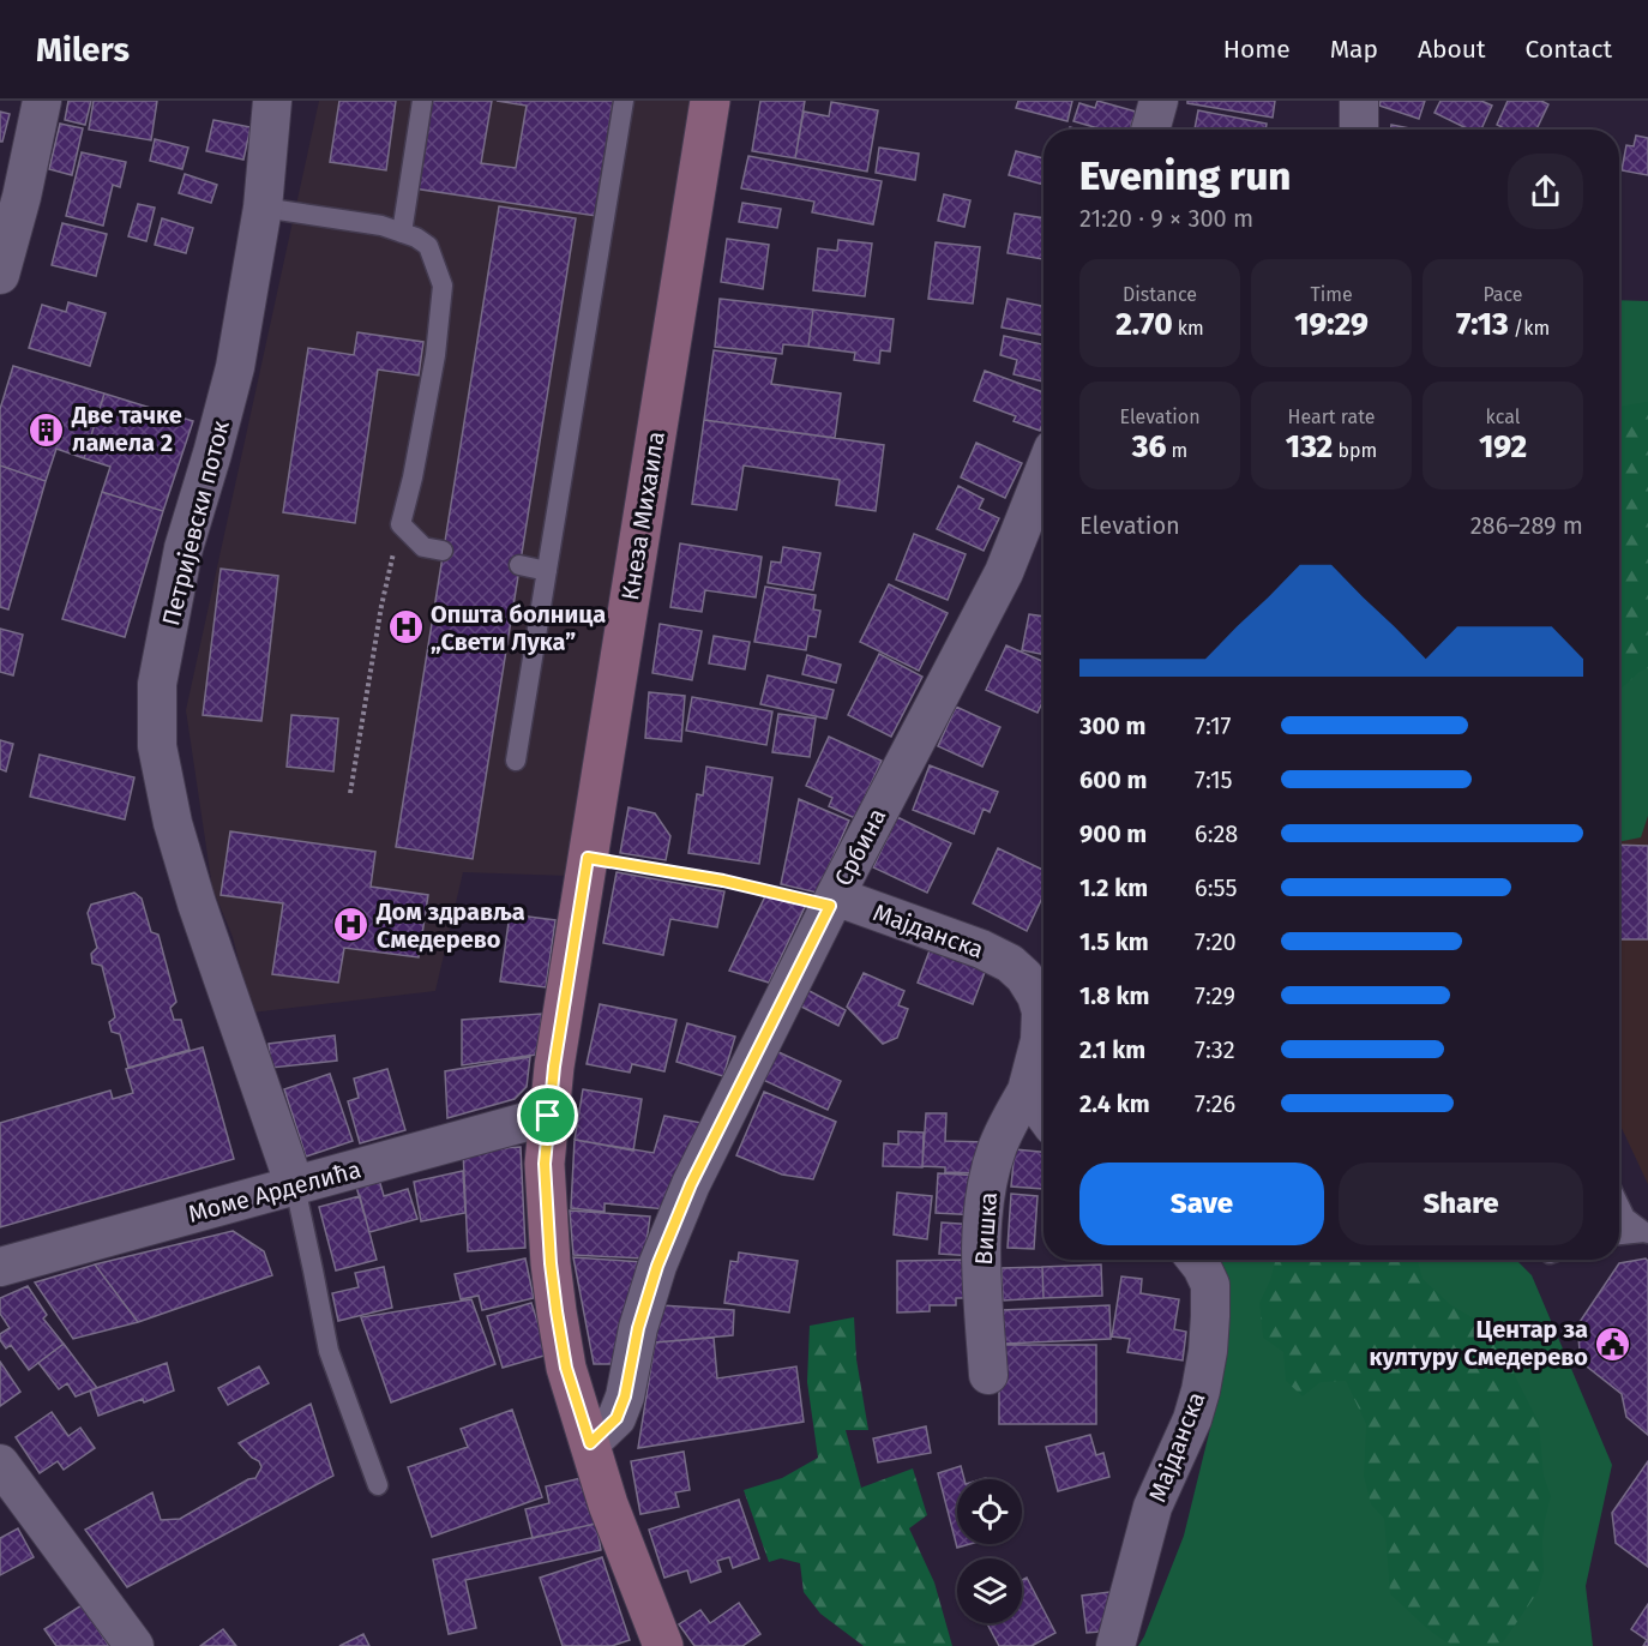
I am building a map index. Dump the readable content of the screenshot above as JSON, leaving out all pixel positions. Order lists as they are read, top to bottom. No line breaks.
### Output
{"streets":{"main road":["Кнеза Михаила"],"street":["Петријевски поток","Србина","Мајданска","Моме Арделића","Вишка"]},"crossings":[["Кнеза Михаила","Србина"],["Кнеза Михаила","Моме Арделића"],["Петријевски поток","Моме Арделића"],["Србина","Мајданска"],["Мајданска","Вишка"]],"places":{"building":["Две тачке ламела 2"],"hospital":["Општа болница „Свети Лука”","Дом здравља Смедерево"],"public building":["Центар за културу Смедерево"]},"page":{"header":"Milers","nav":["Home","Map","About","Contact"],"heading":["Evening run","21:20 · 9 × 300 m"],"stats":[["Distance","2.70 km"],["Time","19:29"],["Pace","7:13 /km"],["Elevation","36 m"],["Heart rate","132 bpm"],["kcal","192"]],"chart":["Elevation","286–289 m"],"list":[{"name":"300 m","note":"7:17"},{"name":"600 m","note":"7:15"},{"name":"900 m","note":"6:28"},{"name":"1.2 km","note":"6:55"},{"name":"1.5 km","note":"7:20"},{"name":"1.8 km","note":"7:29"},{"name":"2.1 km","note":"7:32"},{"name":"2.4 km","note":"7:26"}],"buttons":["Save","Share"]}}
